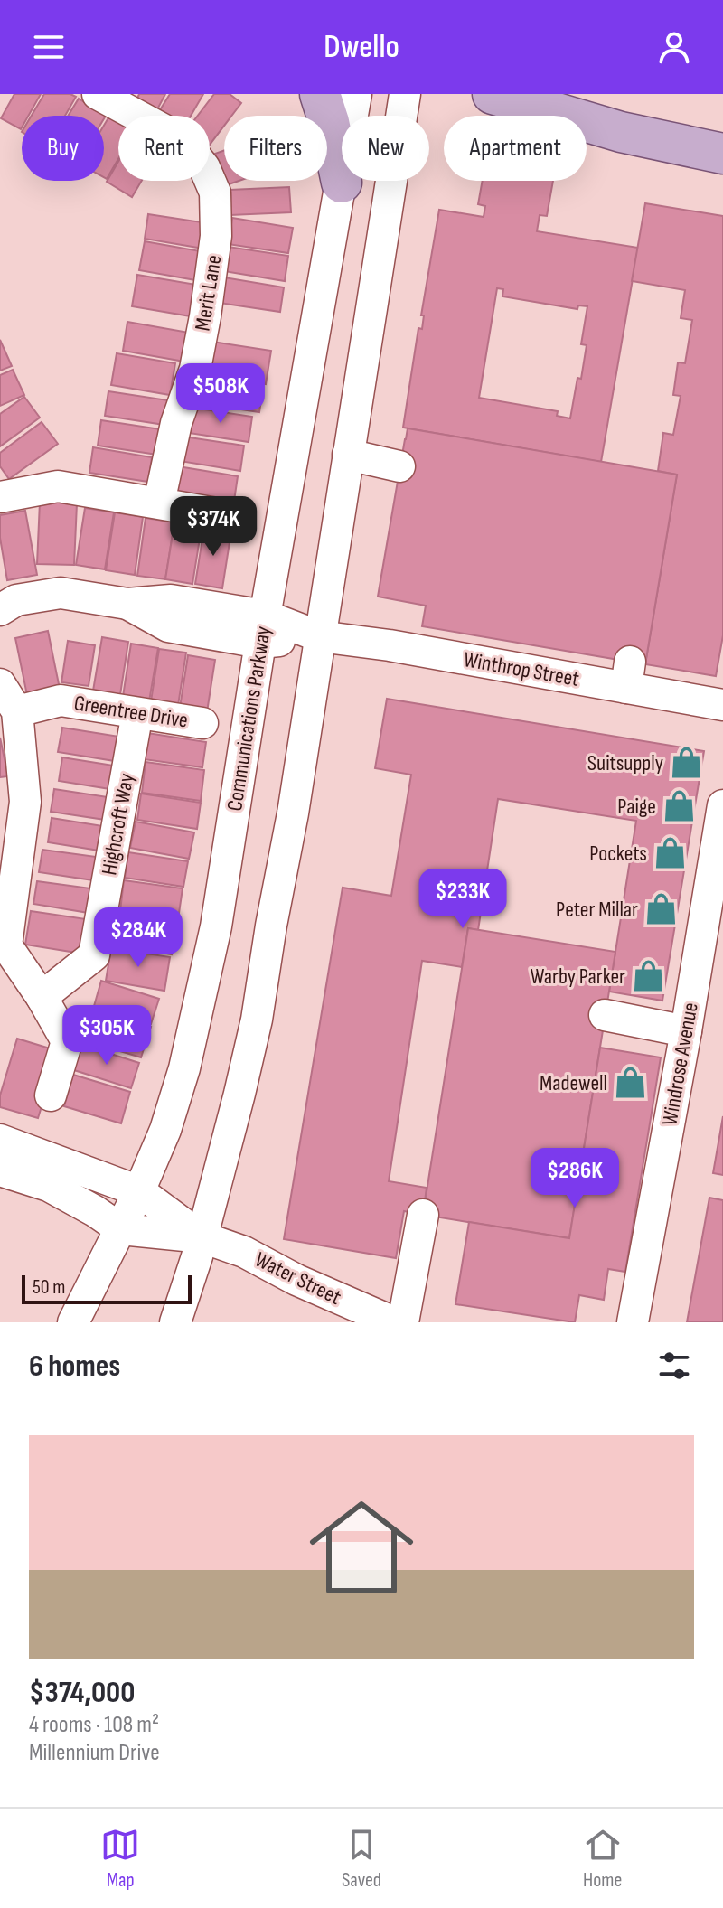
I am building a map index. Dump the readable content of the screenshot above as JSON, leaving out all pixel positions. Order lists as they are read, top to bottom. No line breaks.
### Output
{"streets":{"street":["Merit Lane","Winthrop Street","Greentree Drive","Communications Parkway","Highcroft Way","Windrose Avenue","Water Street"]},"crossings":[["Winthrop Street","Communications Parkway"],["Greentree Drive","Highcroft Way"],["Communications Parkway","Water Street"]],"places":{"shop":["Suitsupply","Paige","Pockets","Peter Millar","Warby Parker","Madewell"]},"scale_bar":"50 m","page":{"header":"Dwello","chip":["Buy","Rent","Filters","New","Apartment"],"price":["$508K","$374K","$233K","$284K","$305K","$286K"],"scale":"50 m","heading":"6 homes","list":[{"name":"$374,000","note":"4 rooms · 108 m² · Millennium Drive"}],"tabs":["Map","Saved","Home"]}}
